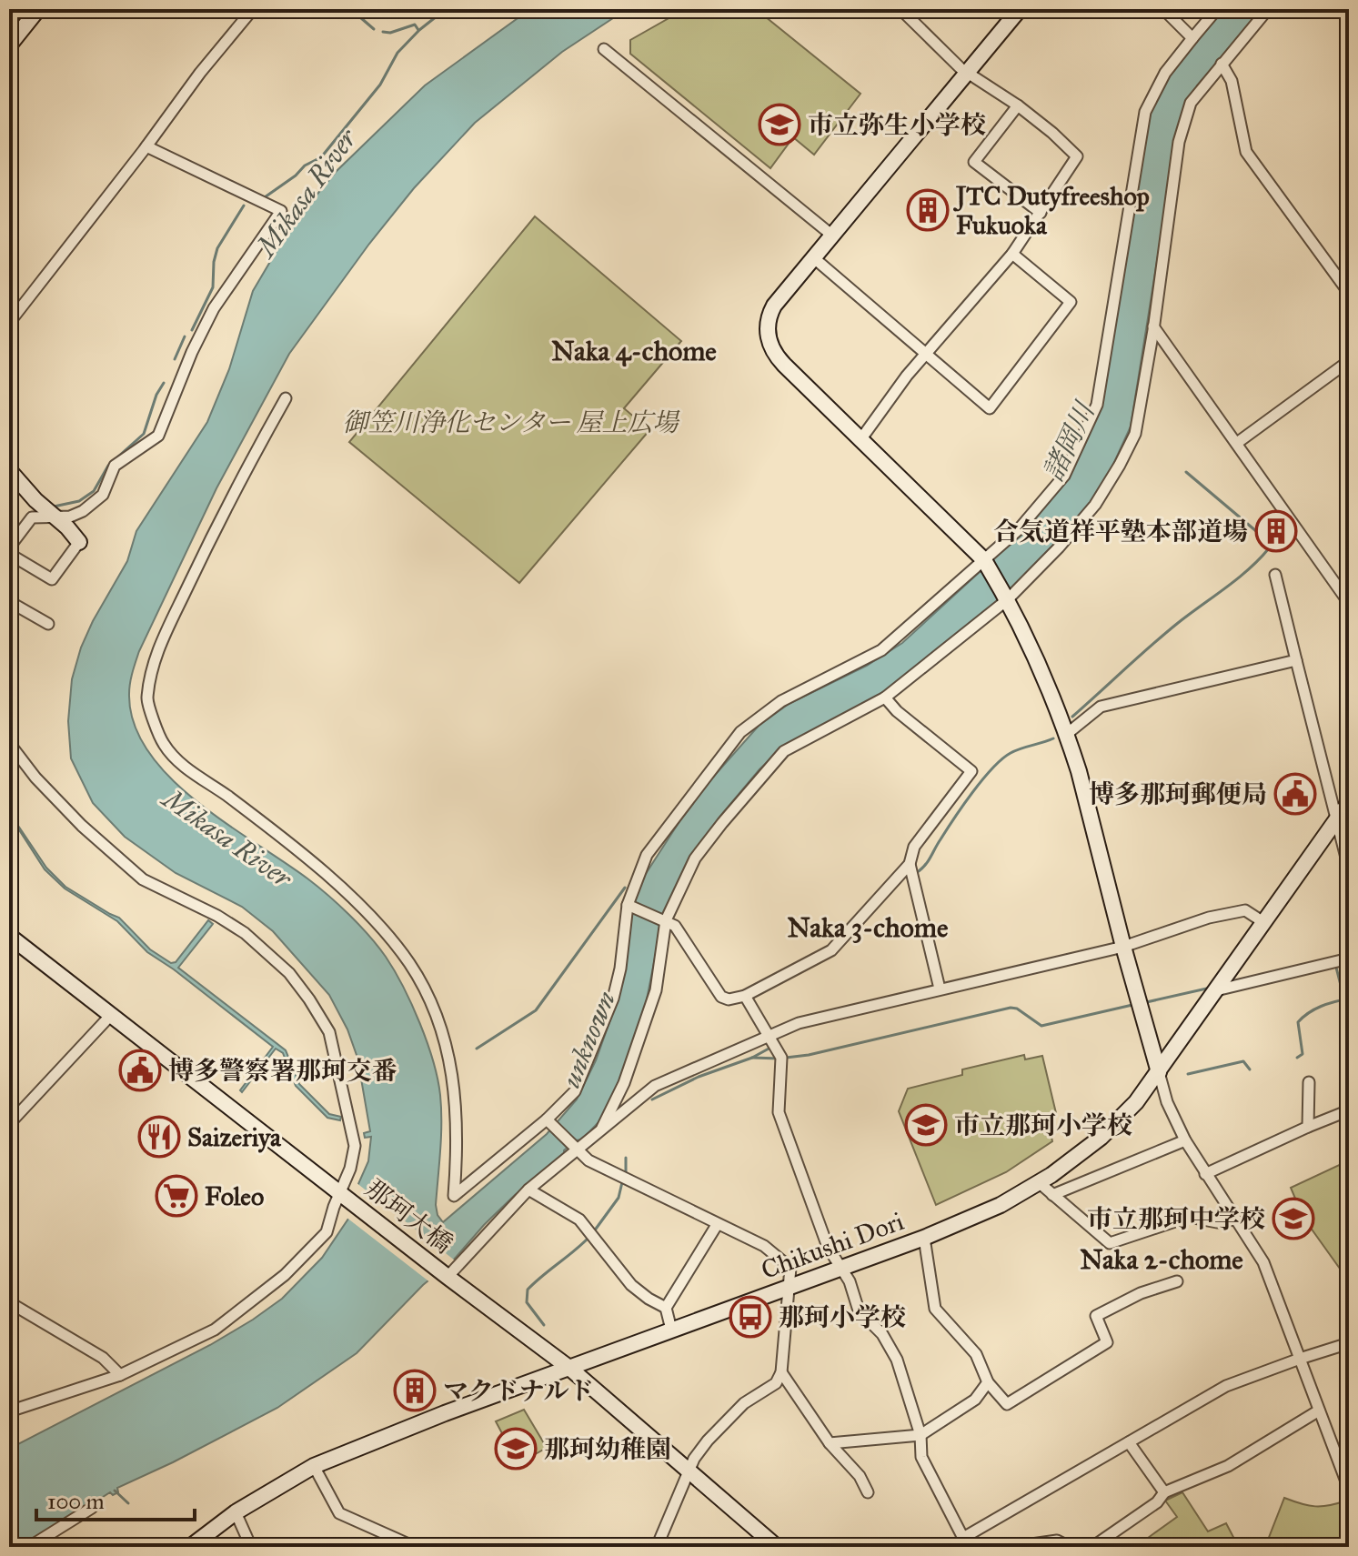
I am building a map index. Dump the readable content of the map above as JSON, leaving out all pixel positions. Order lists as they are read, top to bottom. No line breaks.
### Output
{"streets":{"street":["那珂大橋","Chikushi Dori"]},"crossings":[["那珂大橋","Chikushi Dori"]],"districts":["Naka 4-chome","Naka 3-chome","Naka 2-chome"],"water":["Mikasa River","諸岡川","unknown"],"parks":["御笠川浄化センター 屋上広場"],"places":{"school or university":["市立弥生小学校","市立那珂小学校","市立那珂中学校","那珂幼稚園"],"building":["JTC Dutyfreeshop Fukuoka","合気道祥平塾本部道場","マクドナルド"],"public building":["博多那珂郵便局","博多警察署那珂交番"],"restaurant":["Saizeriya"],"supermarket":["Foleo"],"bus stop":["那珂小学校"]},"scale_bar":"100 m"}
